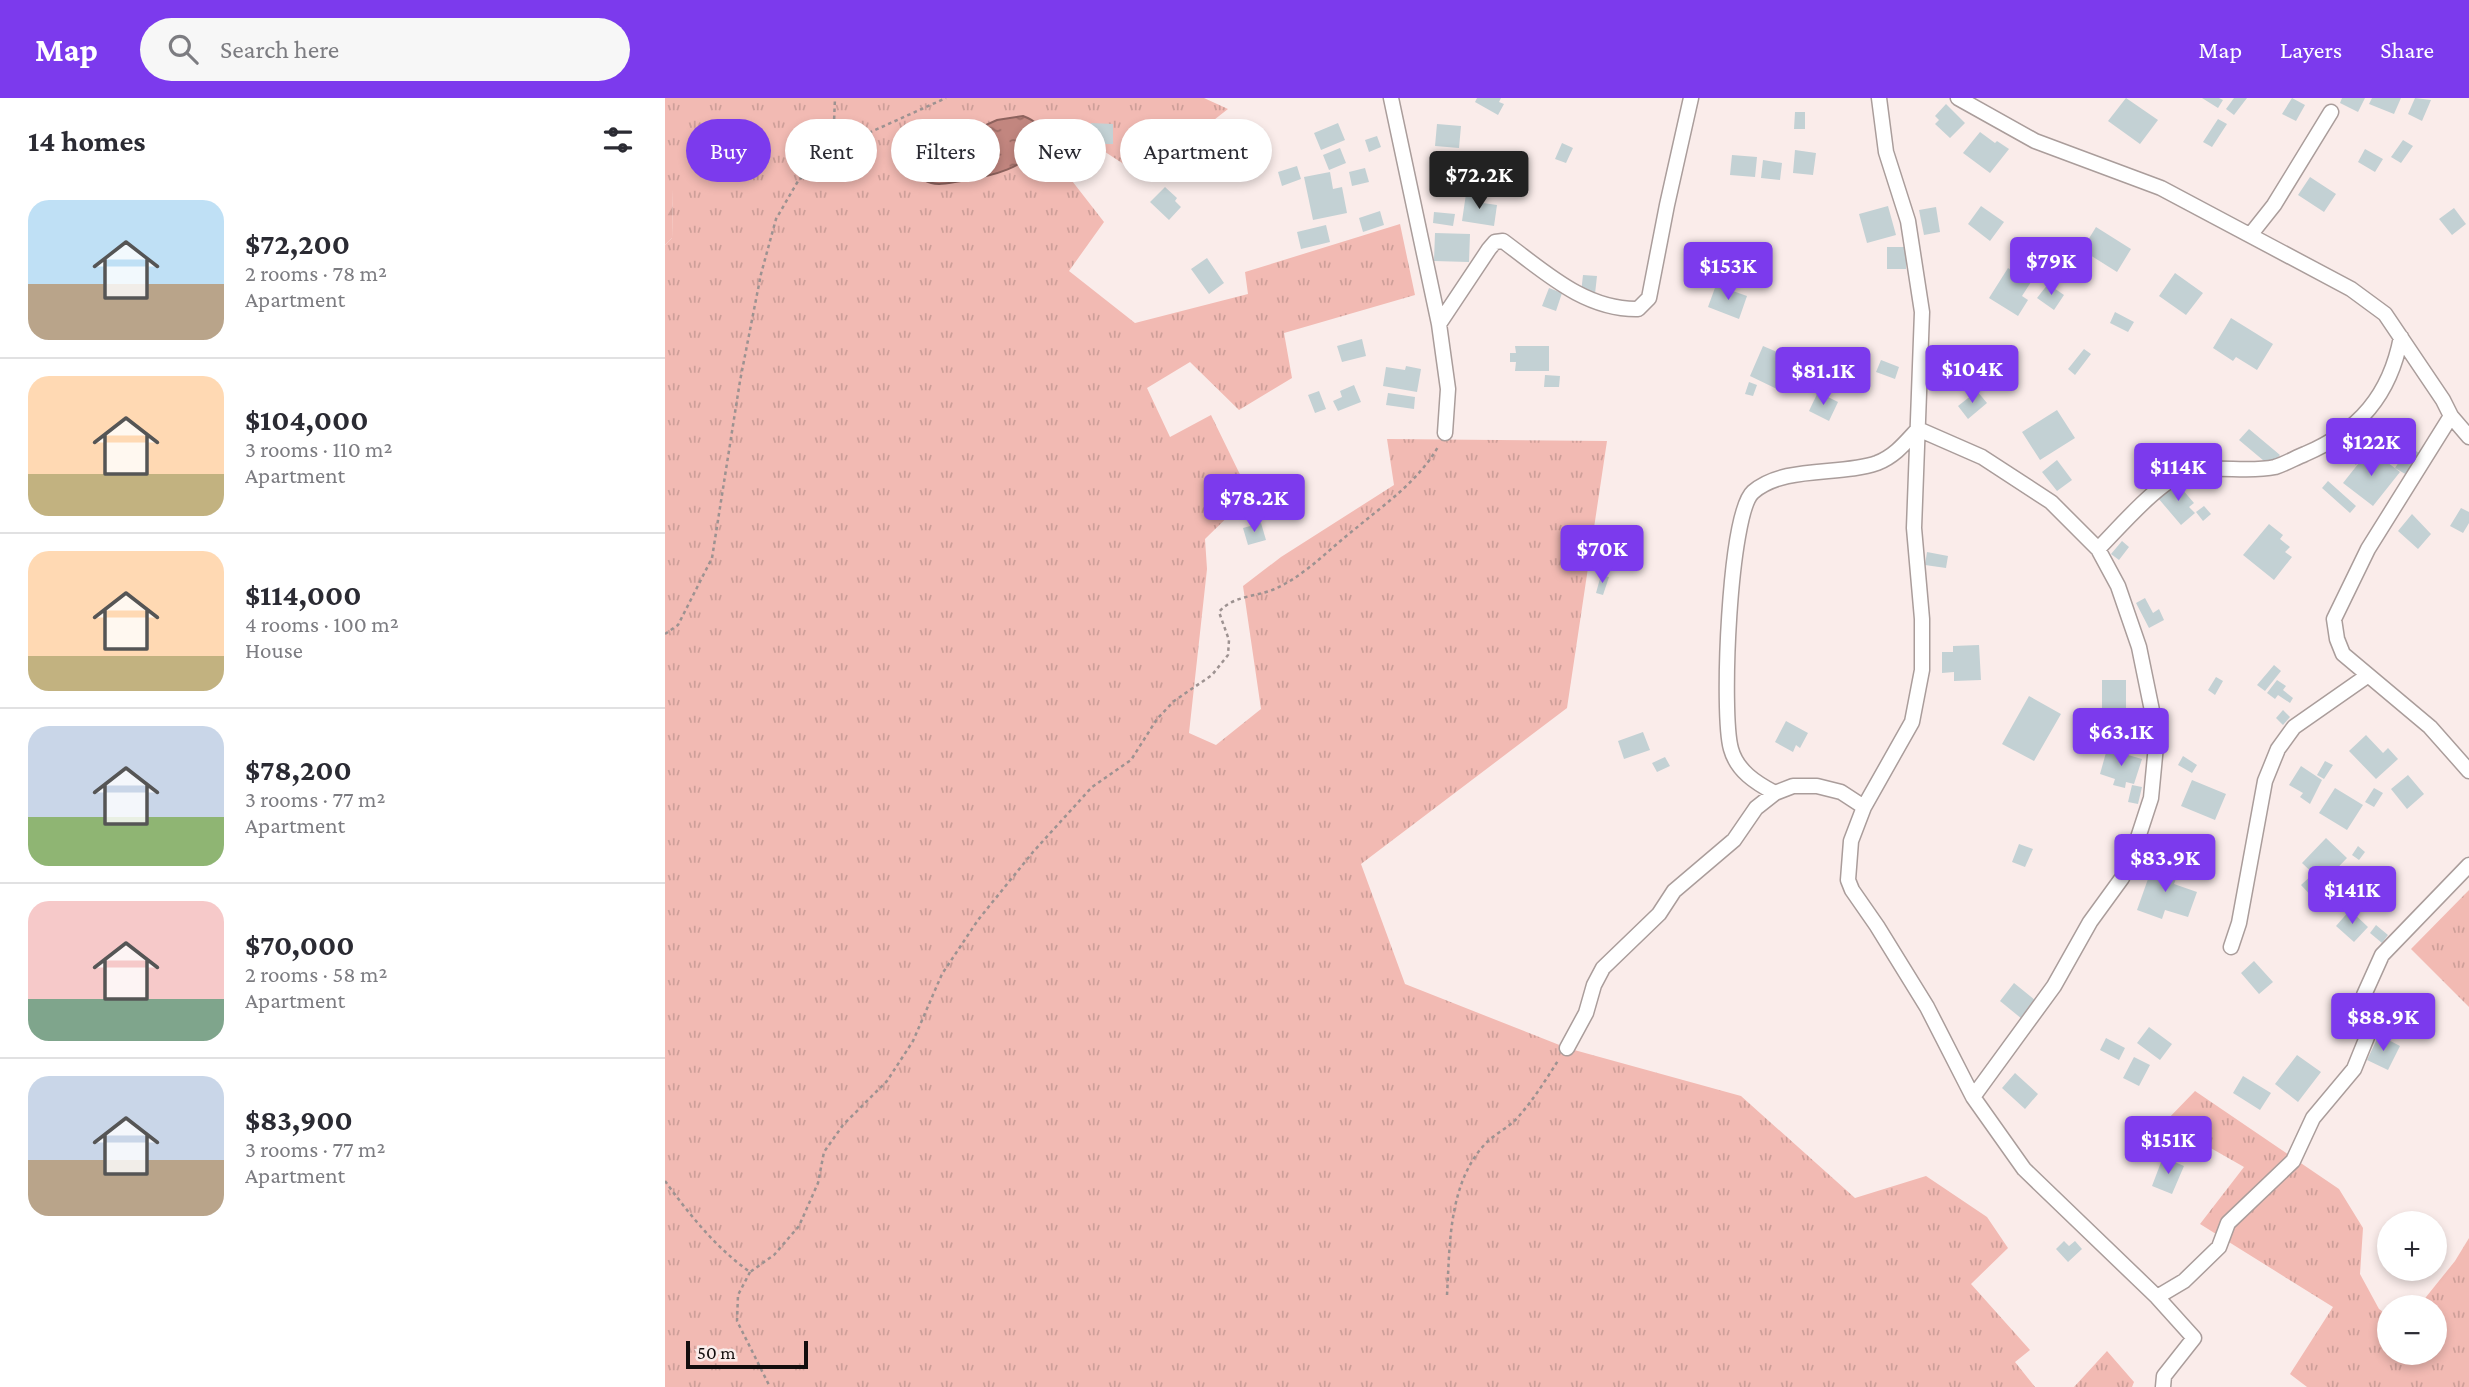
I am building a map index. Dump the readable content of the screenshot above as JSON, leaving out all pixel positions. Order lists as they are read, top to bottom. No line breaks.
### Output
{"scale_bar":"50 m","page":{"header":"Map","search":"Search here","nav":["Map","Layers","Share"],"heading":"14 homes","chip":["Buy","Rent","Filters","New","Apartment"],"price":["$72.2K","$79K","$153K","$104K","$81.1K","$122K","$114K","$78.2K","$70K","$63.1K","$83.9K","$141K","$88.9K","$151K"],"list":[{"name":"$72,200","note":"2 rooms · 78 m² · Apartment"},{"name":"$104,000","note":"3 rooms · 110 m² · Apartment"},{"name":"$114,000","note":"4 rooms · 100 m² · House"},{"name":"$78,200","note":"3 rooms · 77 m² · Apartment"},{"name":"$70,000","note":"2 rooms · 58 m² · Apartment"},{"name":"$83,900","note":"3 rooms · 77 m² · Apartment"}],"map_buttons":["+","−"],"scale":"50 m"}}
